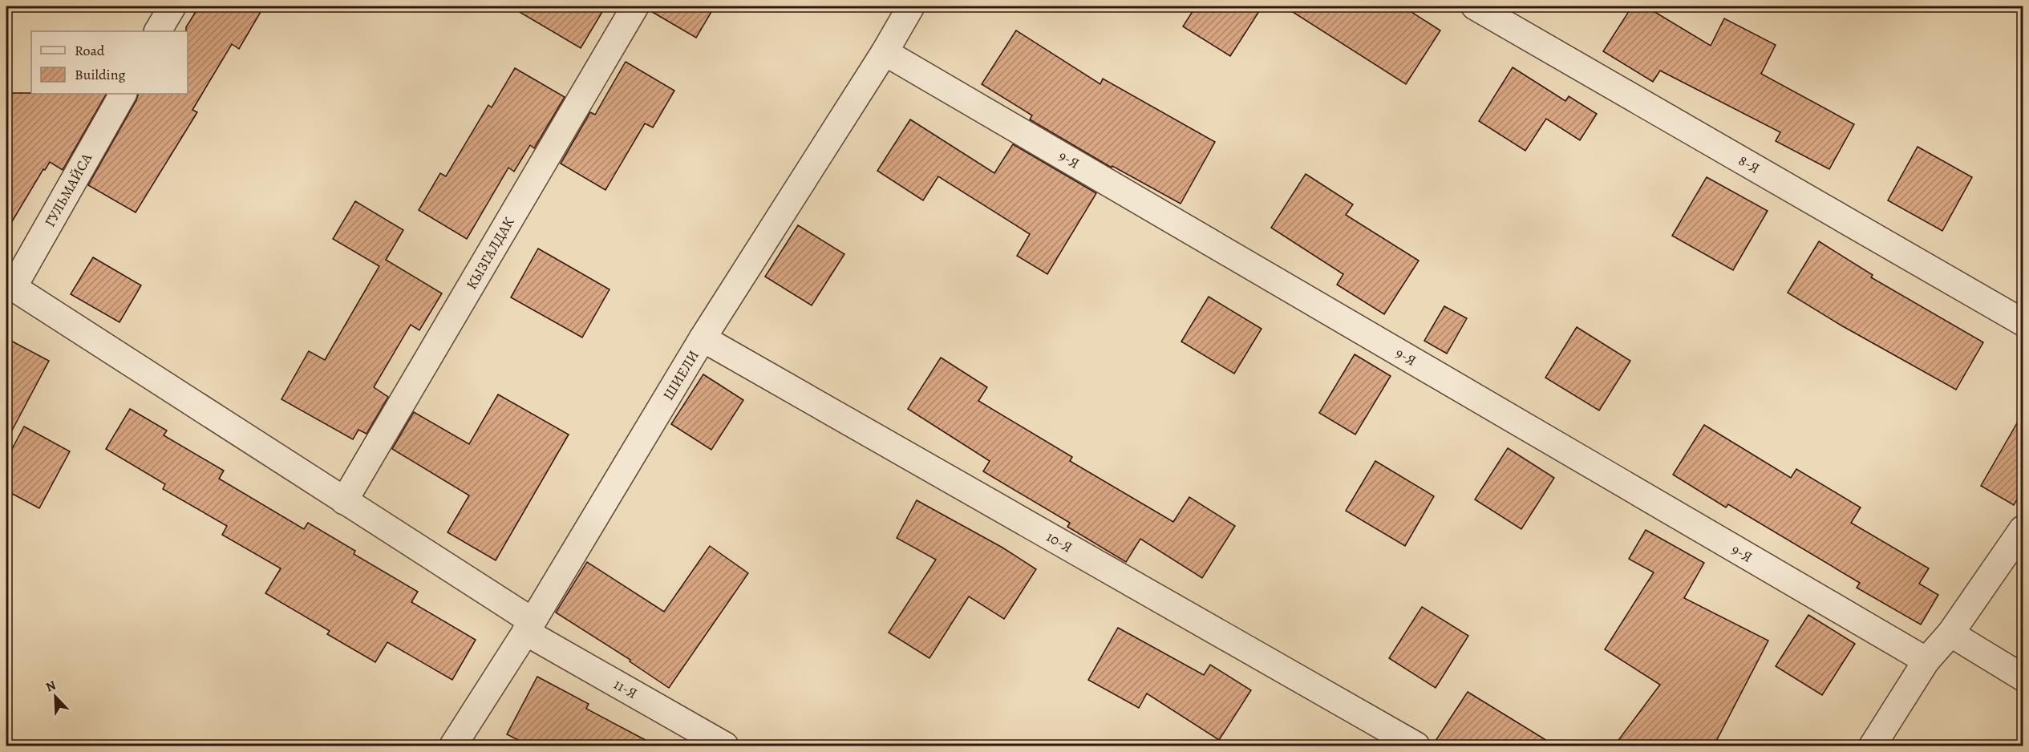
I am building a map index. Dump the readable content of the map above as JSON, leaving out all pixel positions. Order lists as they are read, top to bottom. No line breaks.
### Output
{"streets":{"street":["9-Я","8-Я","ГУЛЬМАЙСА","КЫЗГАЛДАК","ШИЕЛИ","10-Я","11-Я"]},"crossings":[["9-Я","ШИЕЛИ"],["ГУЛЬМАЙСА","11-Я"],["КЫЗГАЛДАК","11-Я"],["ШИЕЛИ","10-Я"],["ШИЕЛИ","11-Я"]],"legend":["Road","Building"],"north":"top left"}
